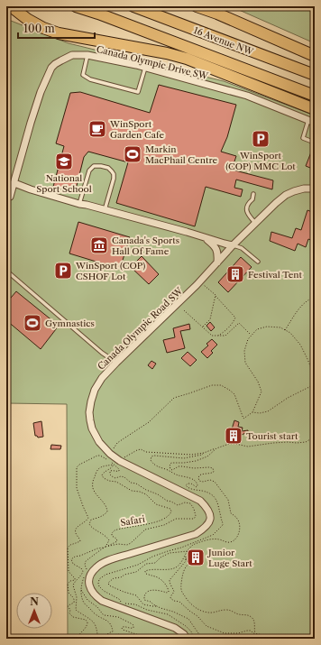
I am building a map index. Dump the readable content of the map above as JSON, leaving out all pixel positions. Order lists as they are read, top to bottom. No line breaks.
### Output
{"streets":{"highway":["16 Avenue NW"],"street":["Canada Olympic Drive SW","Canada Olympic Road SW"],"path":["Safari"]},"places":{"cafe":["WinSport Garden Cafe"],"parking":["WinSport (COP) MMC Lot","WinSport (COP) CSHOF Lot"],"sports":["Markin MacPhail Centre","Gymnastics"],"school or university":["National Sport School"],"museum":["Canada's Sports Hall Of Fame"],"building":["Festival Tent","Tourist start","Junior Luge Start"]},"scale_bar":"100 m","north":"top"}
